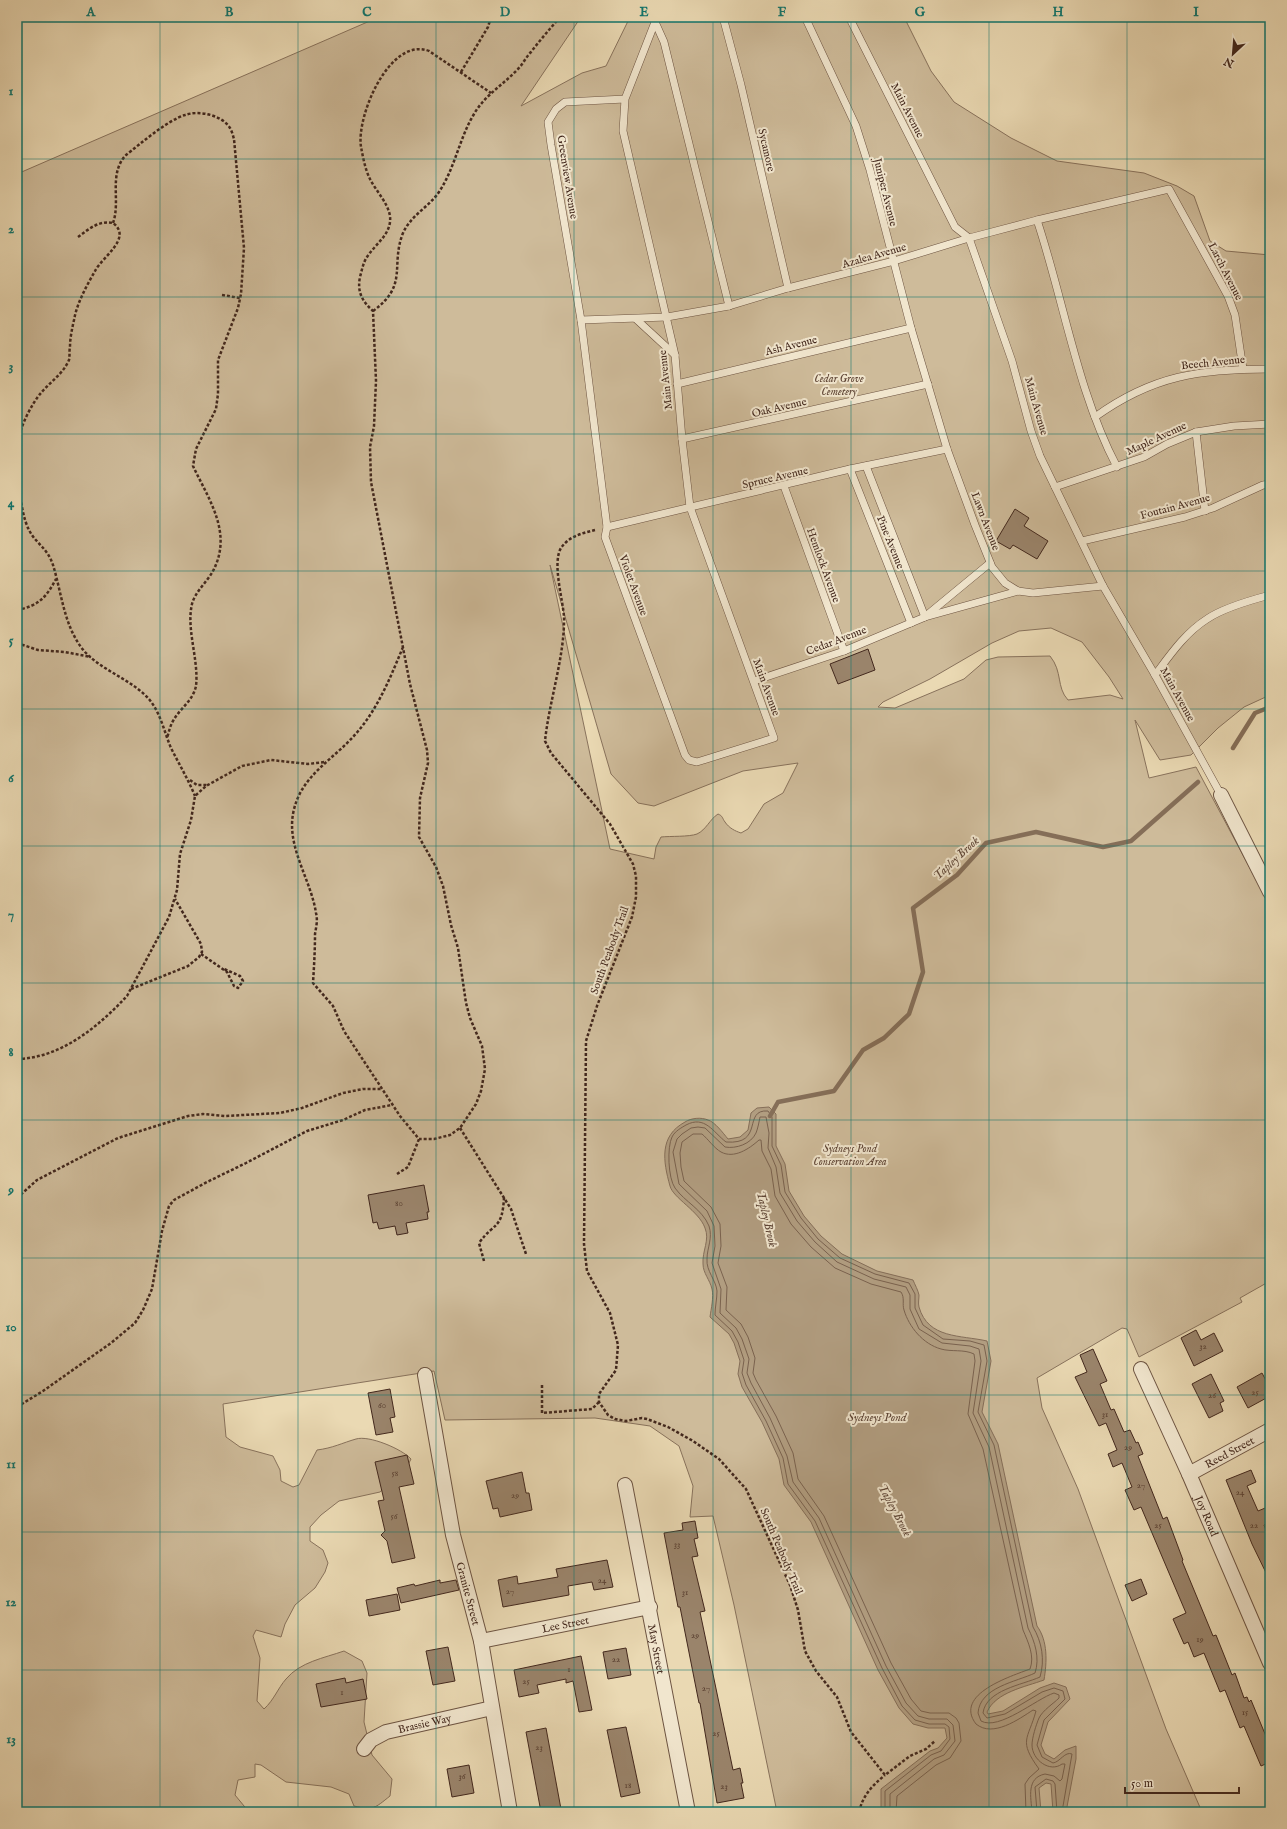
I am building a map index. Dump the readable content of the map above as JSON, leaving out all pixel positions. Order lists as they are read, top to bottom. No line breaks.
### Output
{"streets":{"street":["Reed Street","Joy Road","Granite Street","Lee Street","May Street","Brassie Way"],"lane":["Main Avenue","Sycamore","Greenview Avenue","Juniper Avenue","Azalea Avenue","Larch Avenue","Ash Avenue","Beech Avenue","Oak Avenue","Maple Avenue","Spruce Avenue","Foutain Avenue","Lawn Avenue","Pine Avenue","Hemlock Avenue","Violet Avenue","Cedar Avenue"],"path":["South Peabody Trail"]},"crossings":[["Main Avenue","Greenview Avenue"],["Main Avenue","Azalea Avenue"],["Main Avenue","Ash Avenue"],["Main Avenue","Oak Avenue"],["Main Avenue","Maple Avenue"],["Main Avenue","Spruce Avenue"],["Main Avenue","Foutain Avenue"],["Main Avenue","Violet Avenue"],["Main Avenue","Cedar Avenue"],["Sycamore","Azalea Avenue"],["Greenview Avenue","Azalea Avenue"],["Greenview Avenue","Violet Avenue"],["Juniper Avenue","Azalea Avenue"],["Juniper Avenue","Ash Avenue"],["Juniper Avenue","Oak Avenue"],["Juniper Avenue","Spruce Avenue"],["Juniper Avenue","Lawn Avenue"],["Azalea Avenue","Larch Avenue"],["Azalea Avenue","Violet Avenue"],["Larch Avenue","Beech Avenue"],["Spruce Avenue","Lawn Avenue"],["Spruce Avenue","Pine Avenue"],["Spruce Avenue","Hemlock Avenue"],["Spruce Avenue","Violet Avenue"],["Spruce Avenue","South Peabody Trail"],["Lawn Avenue","Cedar Avenue"],["Pine Avenue","Cedar Avenue"],["Hemlock Avenue","Cedar Avenue"],["Violet Avenue","South Peabody Trail"],["Reed Street","Joy Road"],["Granite Street","Lee Street"],["Granite Street","Brassie Way"],["Lee Street","May Street"]],"water":["Tapley Brook","Sydneys Pond"],"parks":["Cedar Grove Cemetery","Sydneys Pond Conservation Area"],"house_numbers":["80","32","25","26","60","31","29","58","27","24","29","56","25","22","33","24","27","31","29","19","22","1","25","27","1","15","25","23","36","18","23"],"scale_bar":"50 m","north":"bottom left","grid":{"columns":["A","B","C","D","E","F","G","H","I"],"rows":["1","2","3","4","5","6","7","8","9","10","11","12","13"]}}
